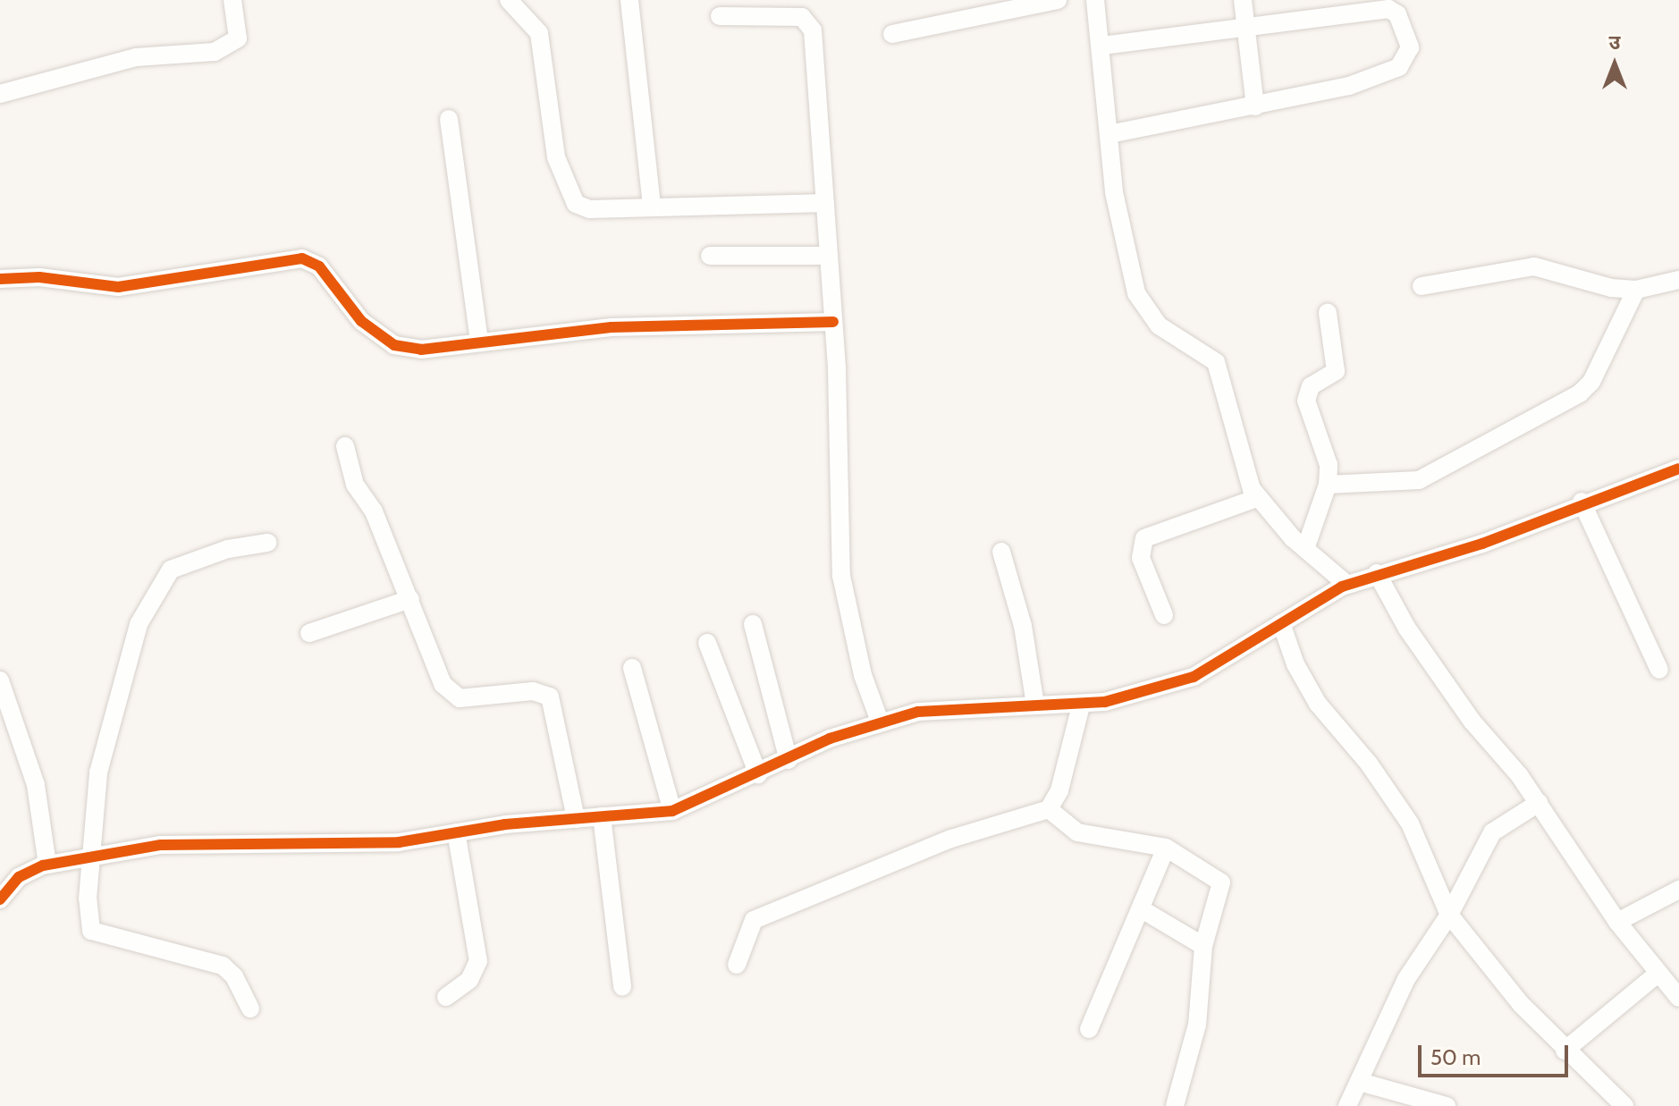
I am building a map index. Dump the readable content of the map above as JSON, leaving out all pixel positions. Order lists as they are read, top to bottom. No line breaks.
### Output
{"scale_bar":"50 m","north":"top"}
